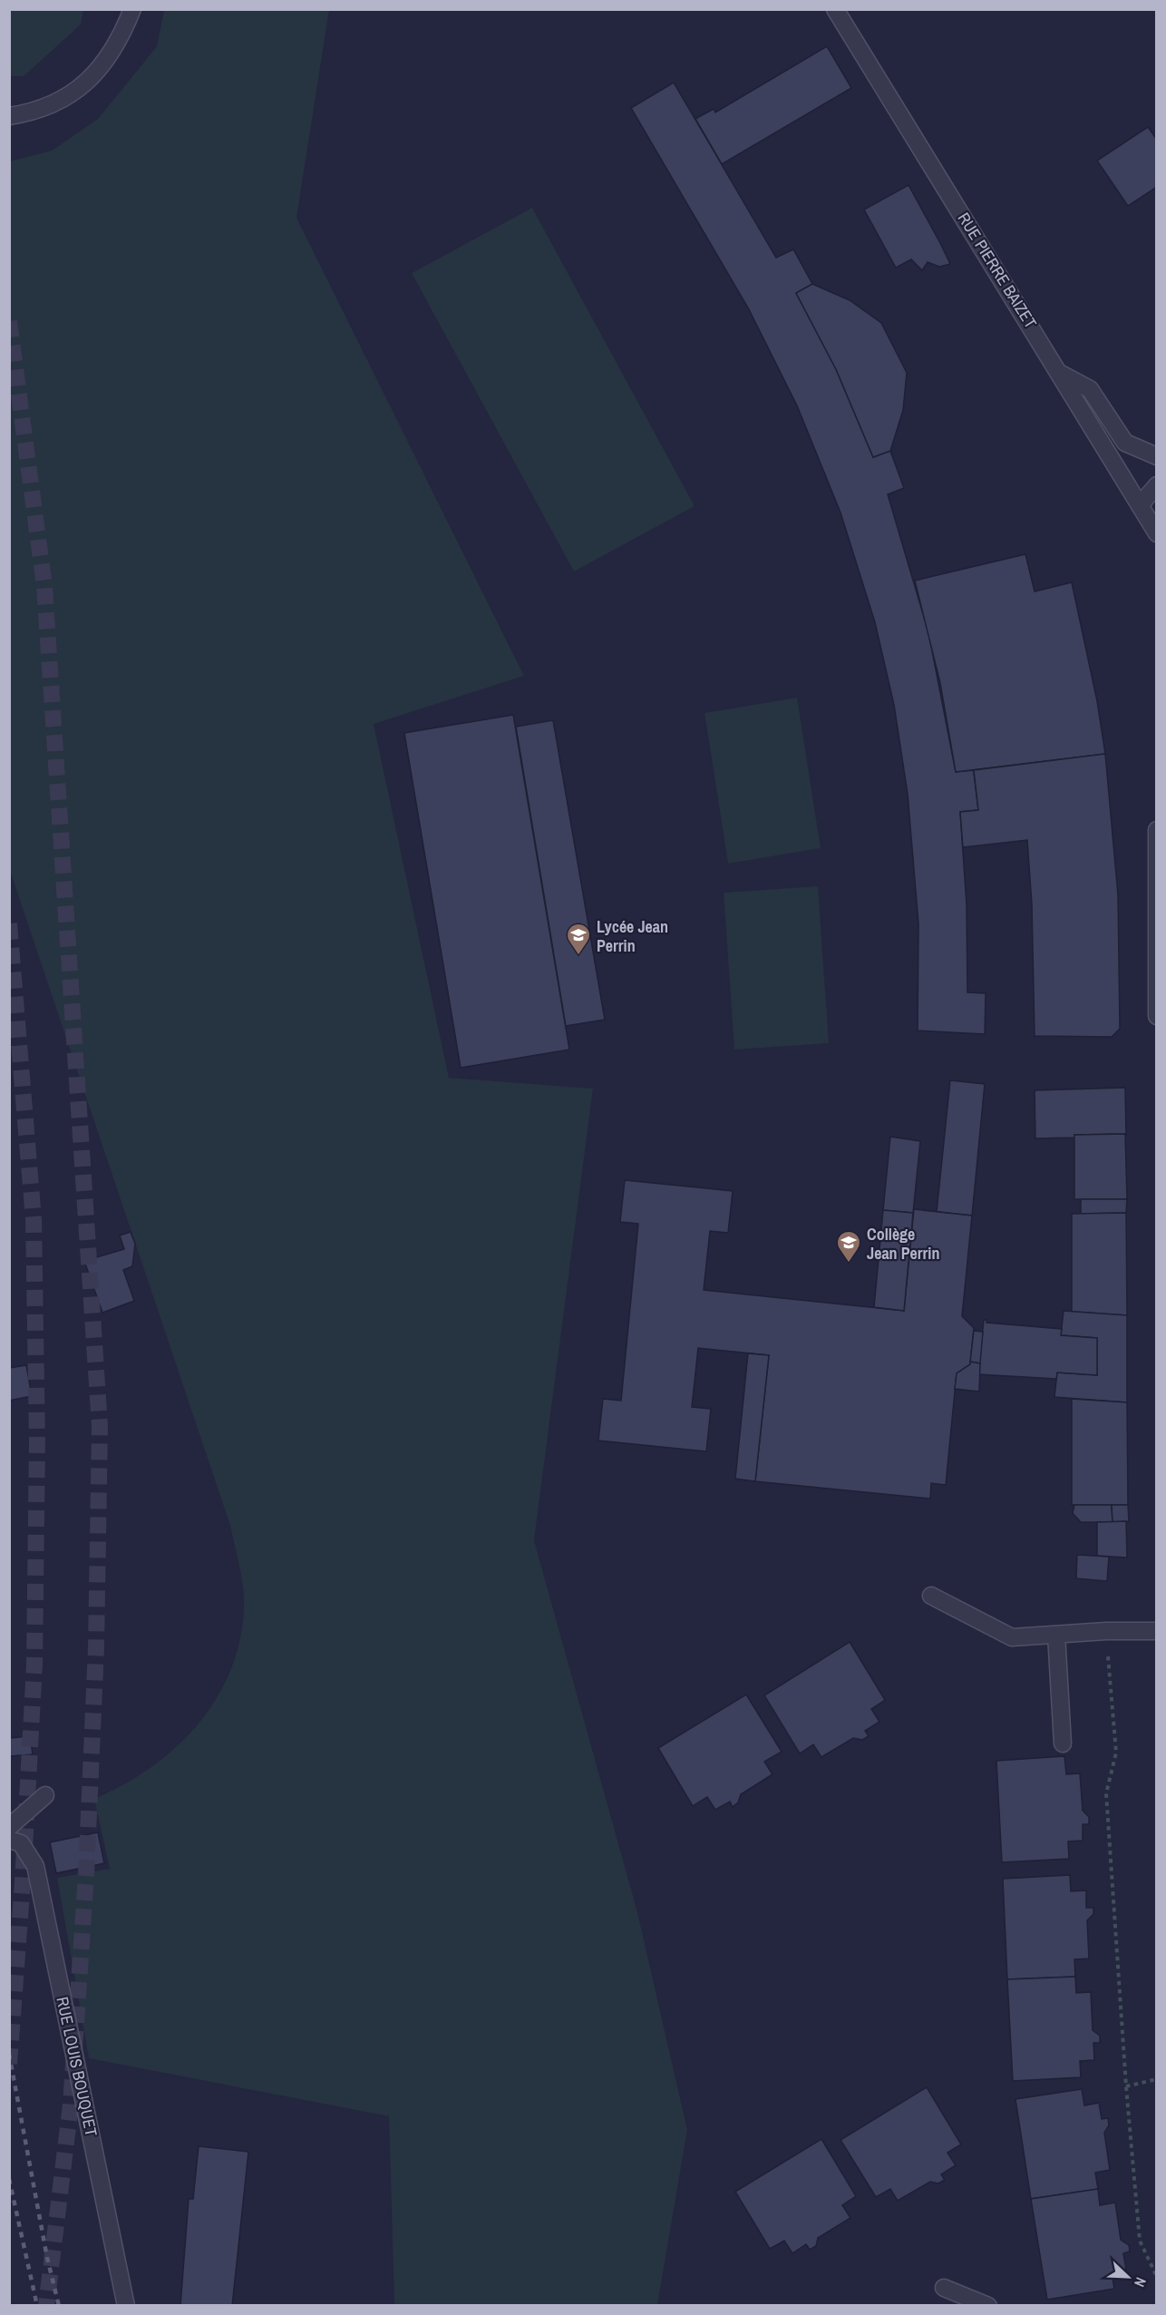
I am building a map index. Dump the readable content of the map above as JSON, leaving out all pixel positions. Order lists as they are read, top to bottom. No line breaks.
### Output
{"streets":{"street":["RUE PIERRE BAIZET","RUE LOUIS BOUQUET"]},"places":{"school or university":["Lycée Jean Perrin","Collège Jean Perrin"]},"north":"bottom right"}
